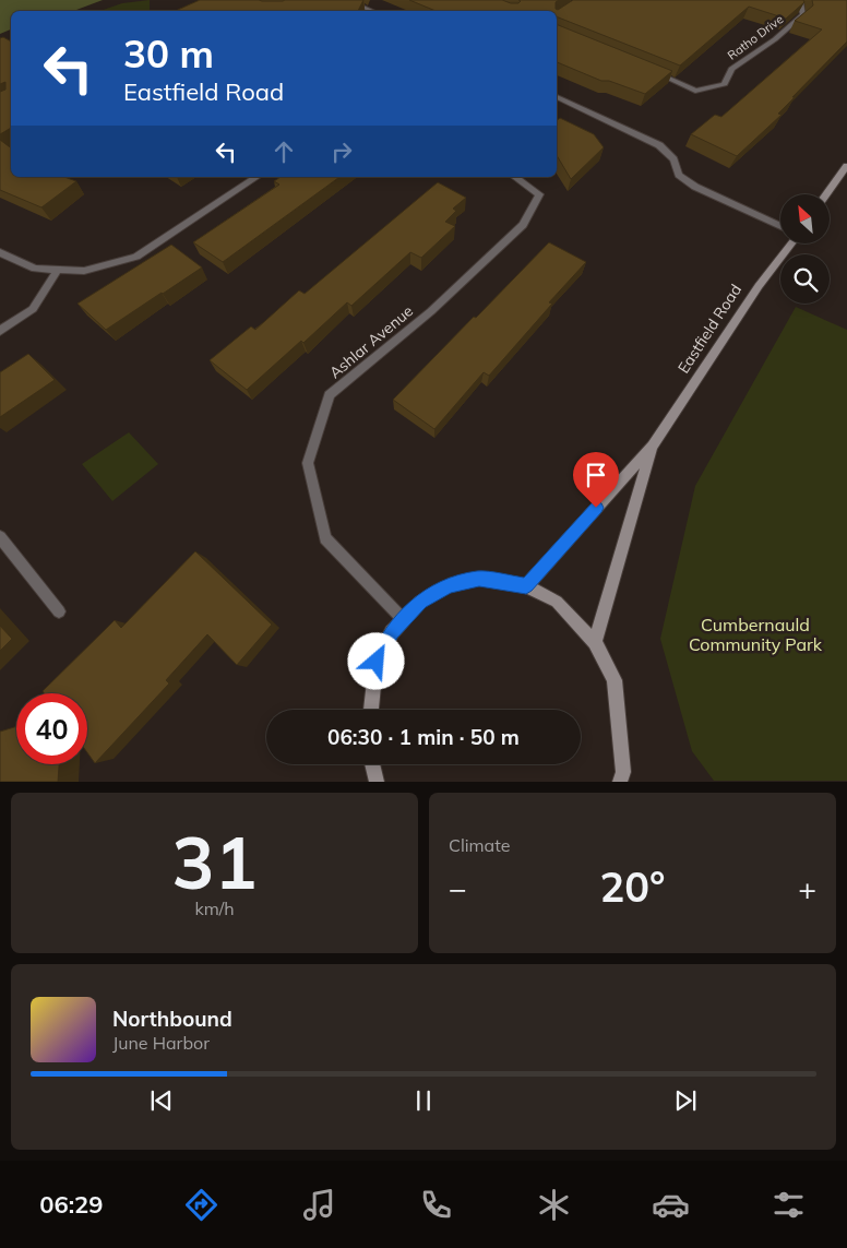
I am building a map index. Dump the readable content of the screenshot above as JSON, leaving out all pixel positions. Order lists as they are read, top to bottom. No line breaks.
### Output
{"streets":{"street":["Ratho Drive","Eastfield Road","Ashlar Avenue"]},"parks":["Cumbernauld Community Park"],"north":"top left","page":{"turn":["30 m","Eastfield Road"],"limit":"40","trip":"06:30 · 1 min · 50 m","tile":[["31","km/h"],"Climate"],"heat":["−","20°","+"],"song":["Northbound","June Harbor"],"tabs":"06:29"}}
